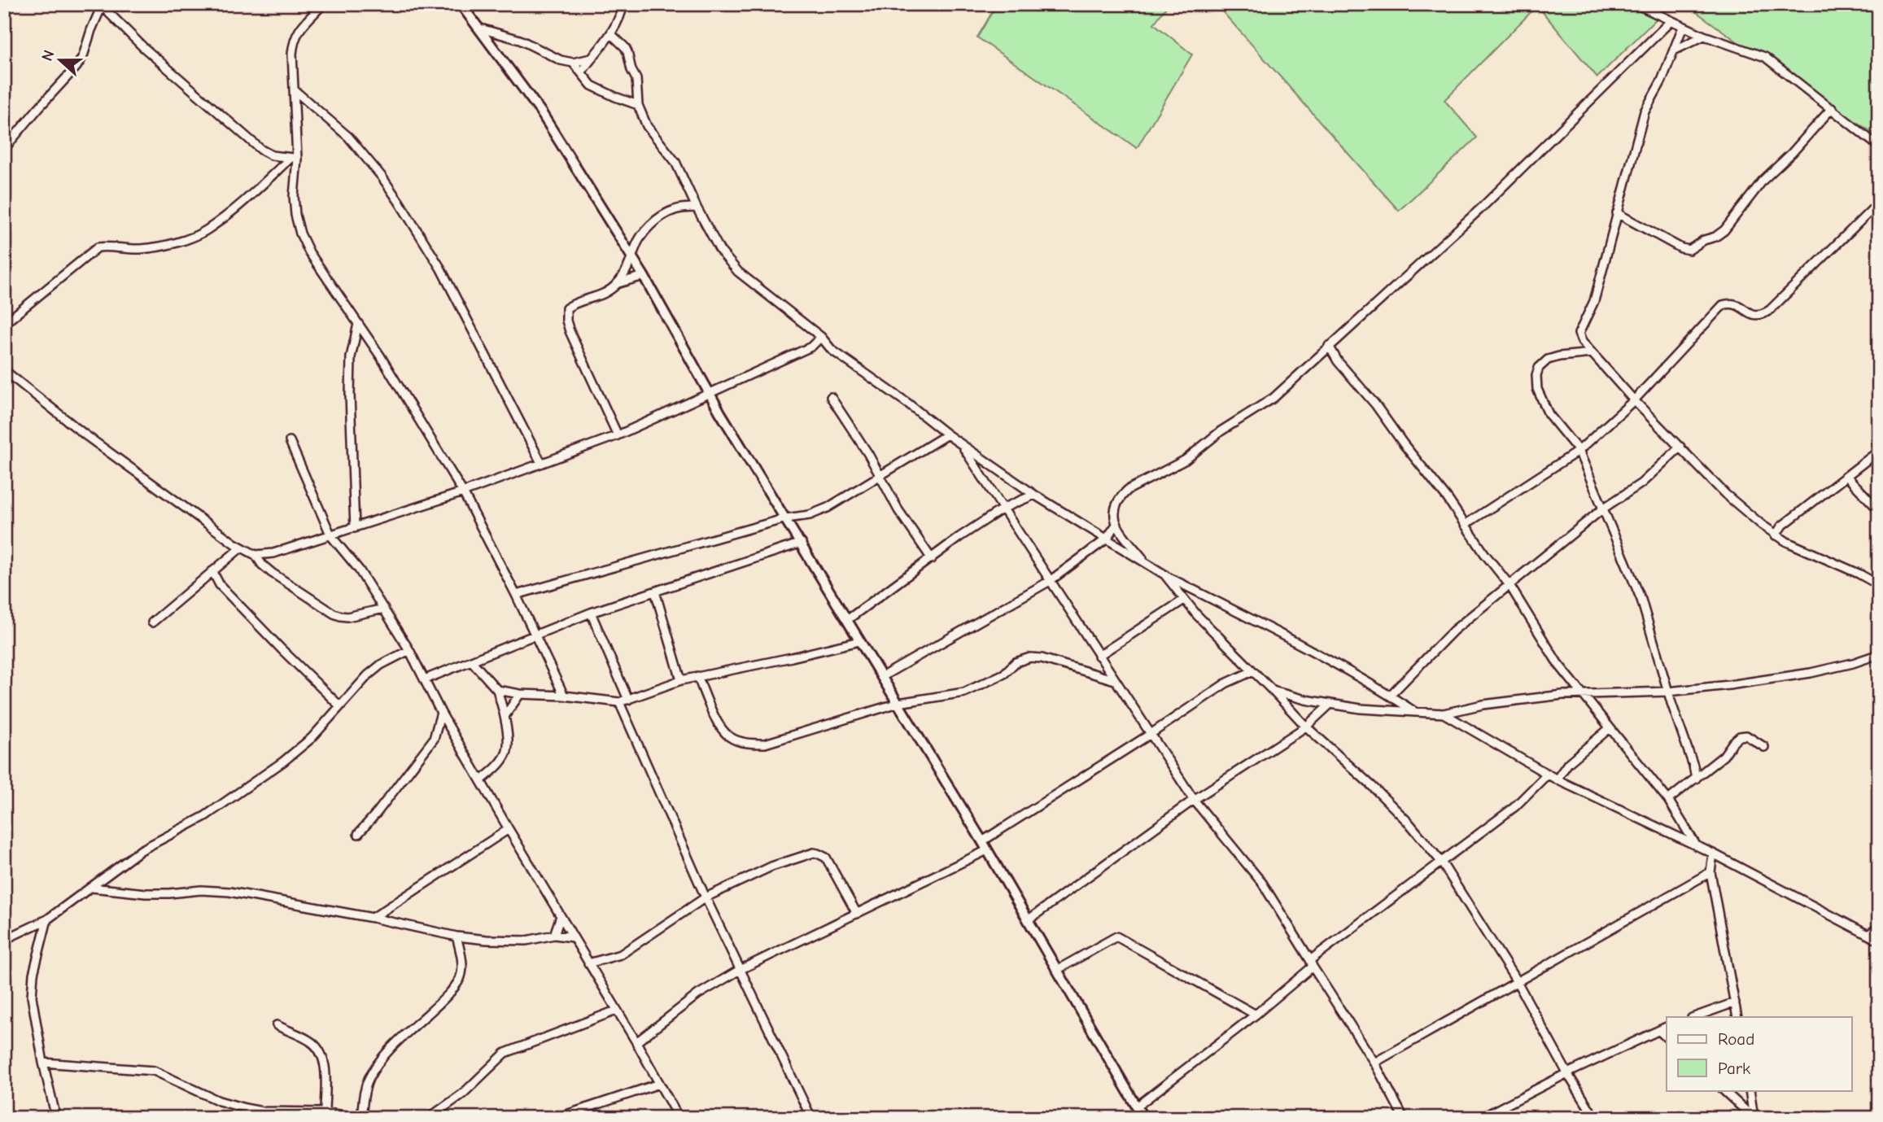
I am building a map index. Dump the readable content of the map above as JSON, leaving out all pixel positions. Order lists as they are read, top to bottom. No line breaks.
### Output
{"legend":["Road","Park"],"north":"left"}
